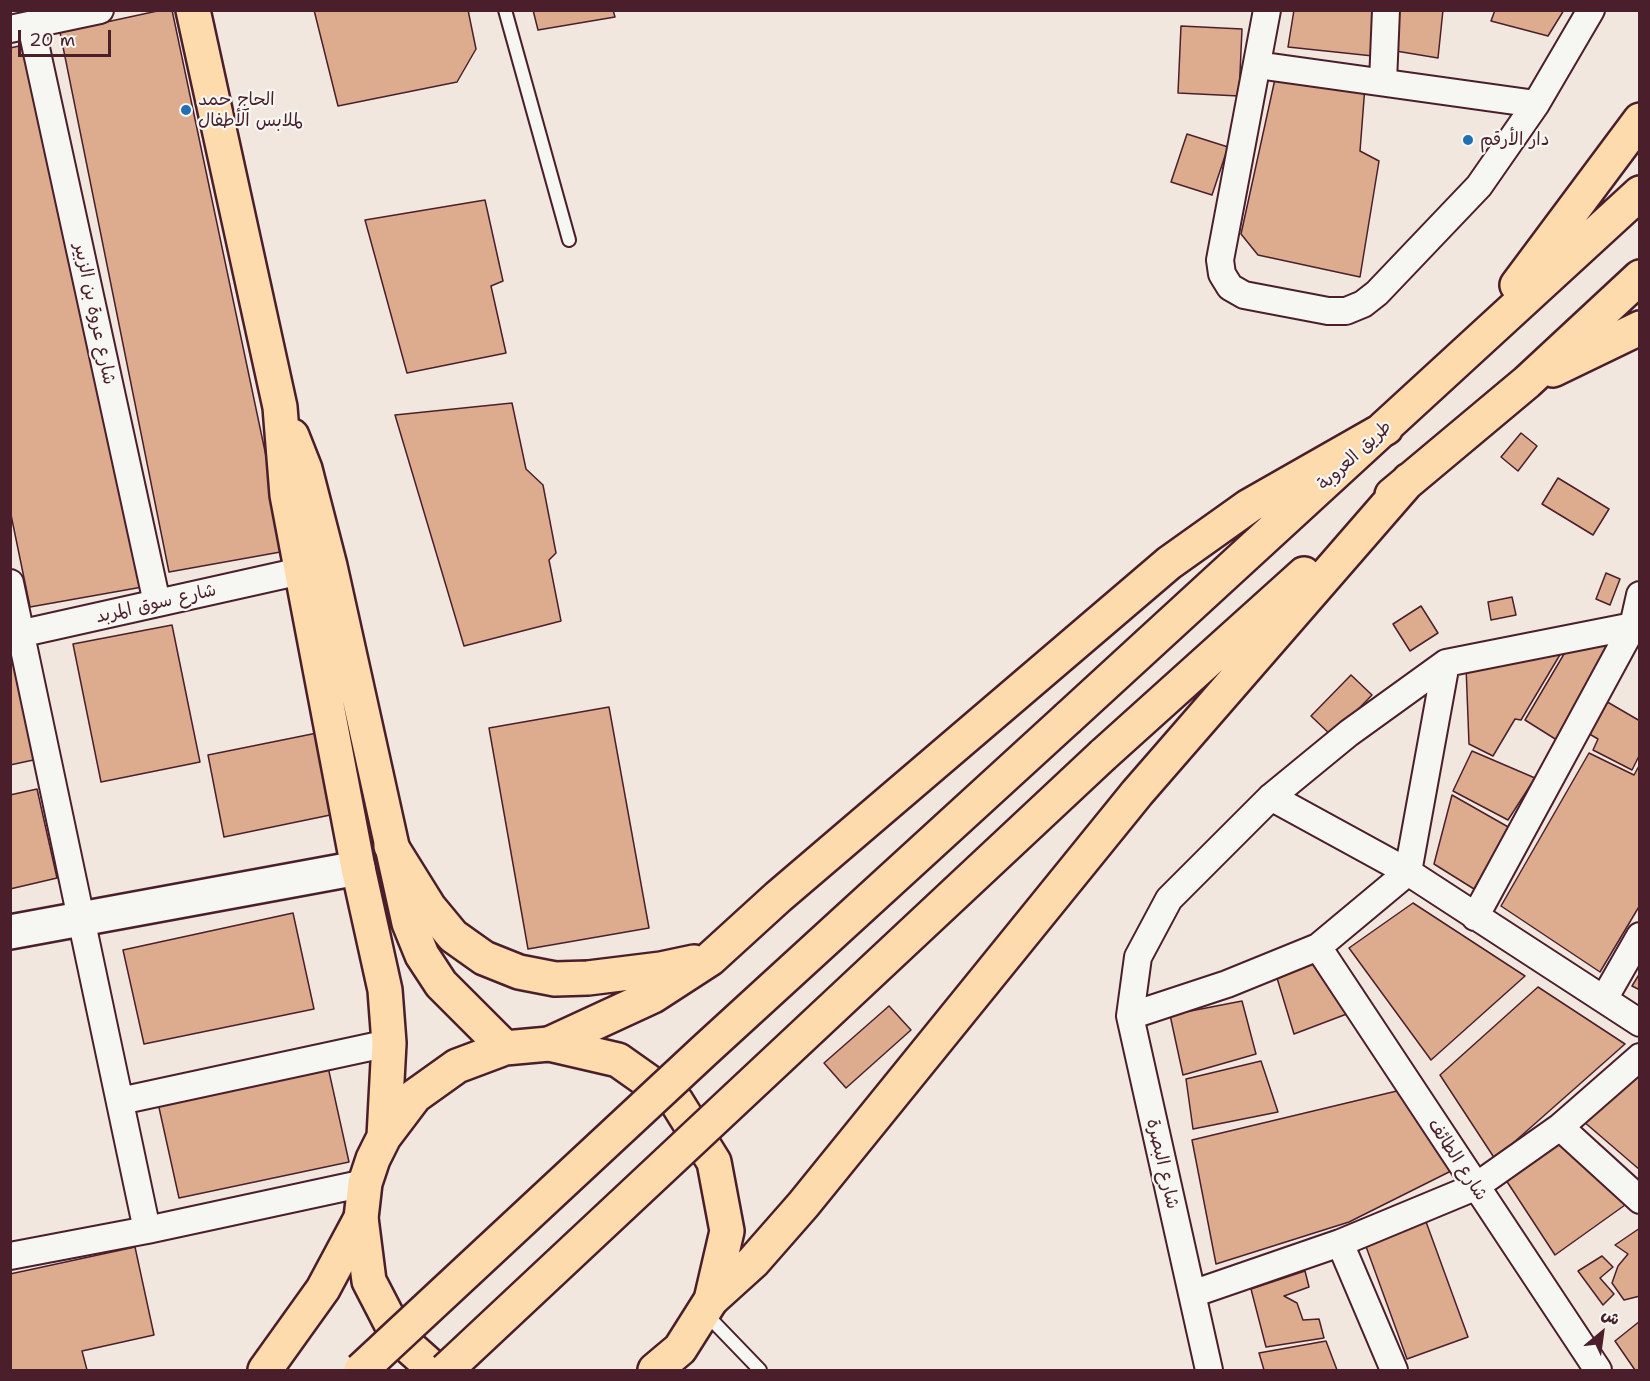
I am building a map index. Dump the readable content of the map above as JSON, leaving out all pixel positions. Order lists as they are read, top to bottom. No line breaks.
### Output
{"streets":{"main road":["طريق العروبة"],"street":["شارع عروة بن الزبير","شارع سوق المربد","شارع الطائف","شارع البصرة"]},"crossings":[["شارع عروة بن الزبير","شارع سوق المربد"]],"places":["الحاج حمد لملابس الأطفال","دار الأرقم"],"scale_bar":"20 m","north":"top right"}
